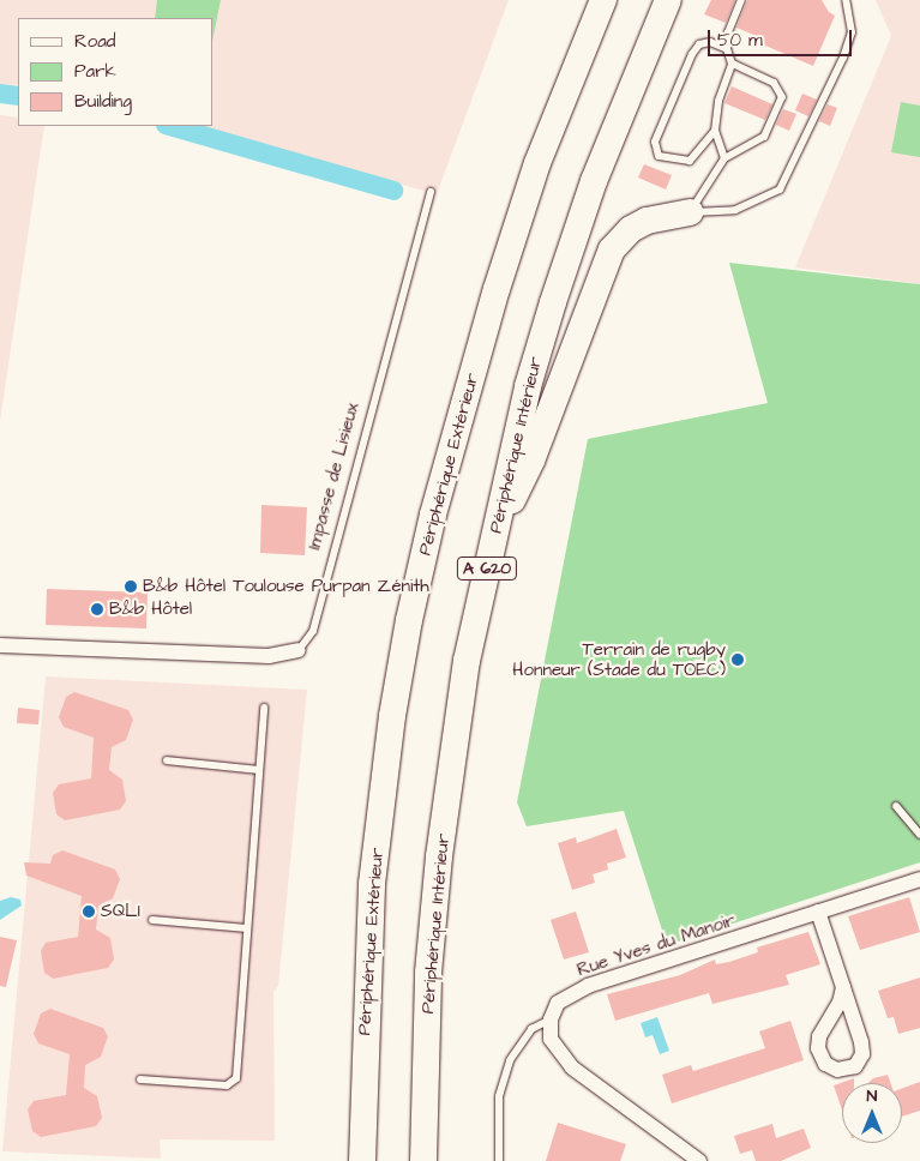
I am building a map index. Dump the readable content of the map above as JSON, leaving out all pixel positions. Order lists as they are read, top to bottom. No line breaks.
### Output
{"streets":{"highway":["Périphérique Intérieur","Périphérique Extérieur","A 620"],"street":["Impasse de Lisieux","Rue Yves du Manoir"]},"places":["B&b Hôtel Toulouse Purpan Zénith","B&b Hôtel","Terrain de rugby Honneur (Stade du TOEC)","SQLI"],"legend":["Road","Park","Building"],"scale_bar":"50 m","north":"top"}
